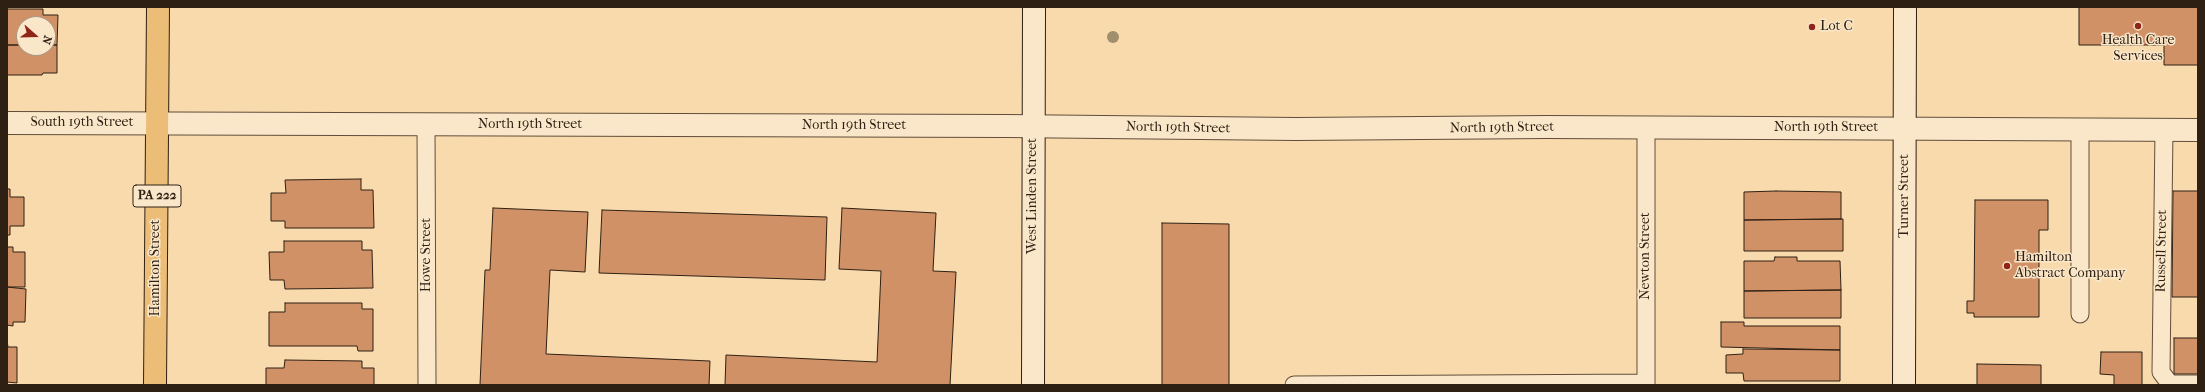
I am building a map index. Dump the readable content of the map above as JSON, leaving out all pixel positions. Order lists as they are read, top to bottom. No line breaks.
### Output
{"streets":{"main road":["PA 222","Hamilton Street"],"street":["South 19th Street","North 19th Street","West Linden Street","Turner Street"],"lane":["Russell Street","Howe Street","Newton Street"]},"crossings":[["South 19th Street","North 19th Street"],["South 19th Street","Hamilton Street"],["North 19th Street","West Linden Street"],["North 19th Street","Turner Street"],["North 19th Street","Russell Street"],["North 19th Street","Howe Street"],["North 19th Street","Newton Street"],["North 19th Street","Hamilton Street"]],"places":["Health Care Services","Lot C","Hamilton Abstract Company"],"north":"right"}
